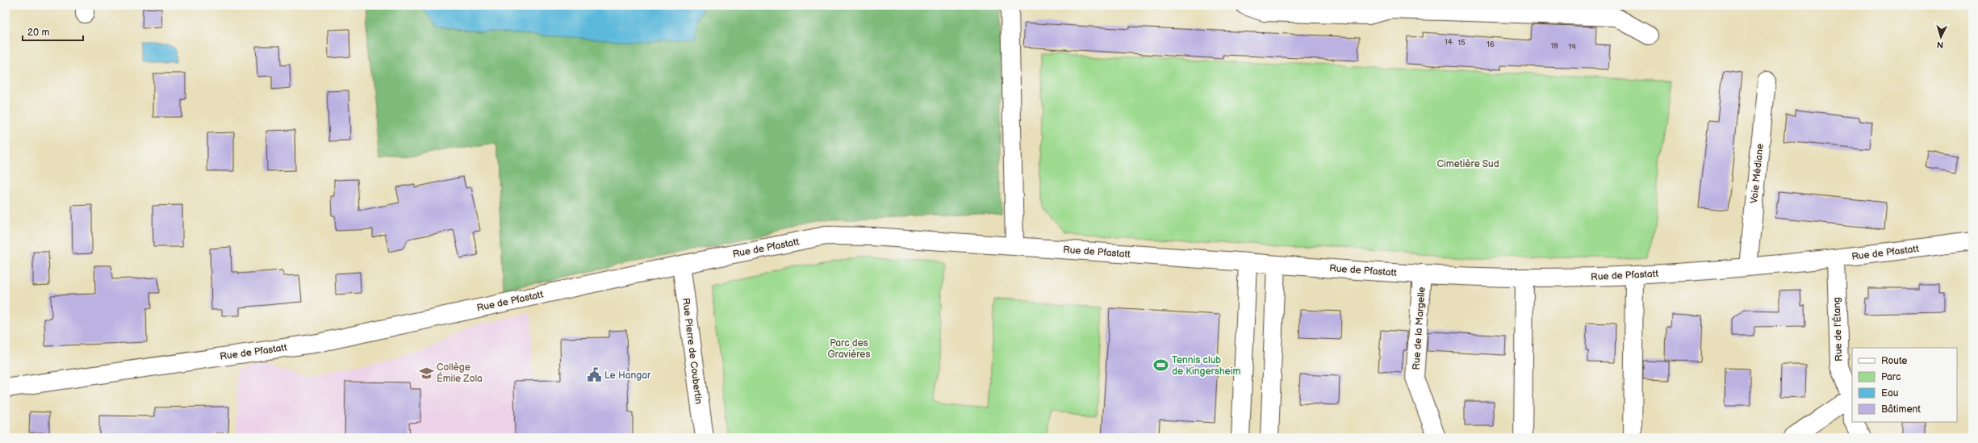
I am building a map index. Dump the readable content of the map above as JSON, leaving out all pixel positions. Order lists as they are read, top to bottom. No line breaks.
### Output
{"streets":{"street":["Voie Médiane","Rue de Pfastatt","Rue de la Margelle","Rue de l'Étang","Rue Pierre de Coubertin"]},"crossings":[["Voie Médiane","Rue de Pfastatt"],["Rue de Pfastatt","Rue de la Margelle"],["Rue de Pfastatt","Rue de l'Étang"],["Rue de Pfastatt","Rue Pierre de Coubertin"]],"parks":["Cimetière Sud","Parc des Gravières"],"places":{"sports":["Tennis club de Kingersheim"],"school or university":["Collège Émile Zola"],"public building":["Le Hangar"]},"house_numbers":["14","15","16","18","19"],"legend":["Route","Parc","Eau","Bâtiment"],"scale_bar":"20 m","north":"bottom"}
